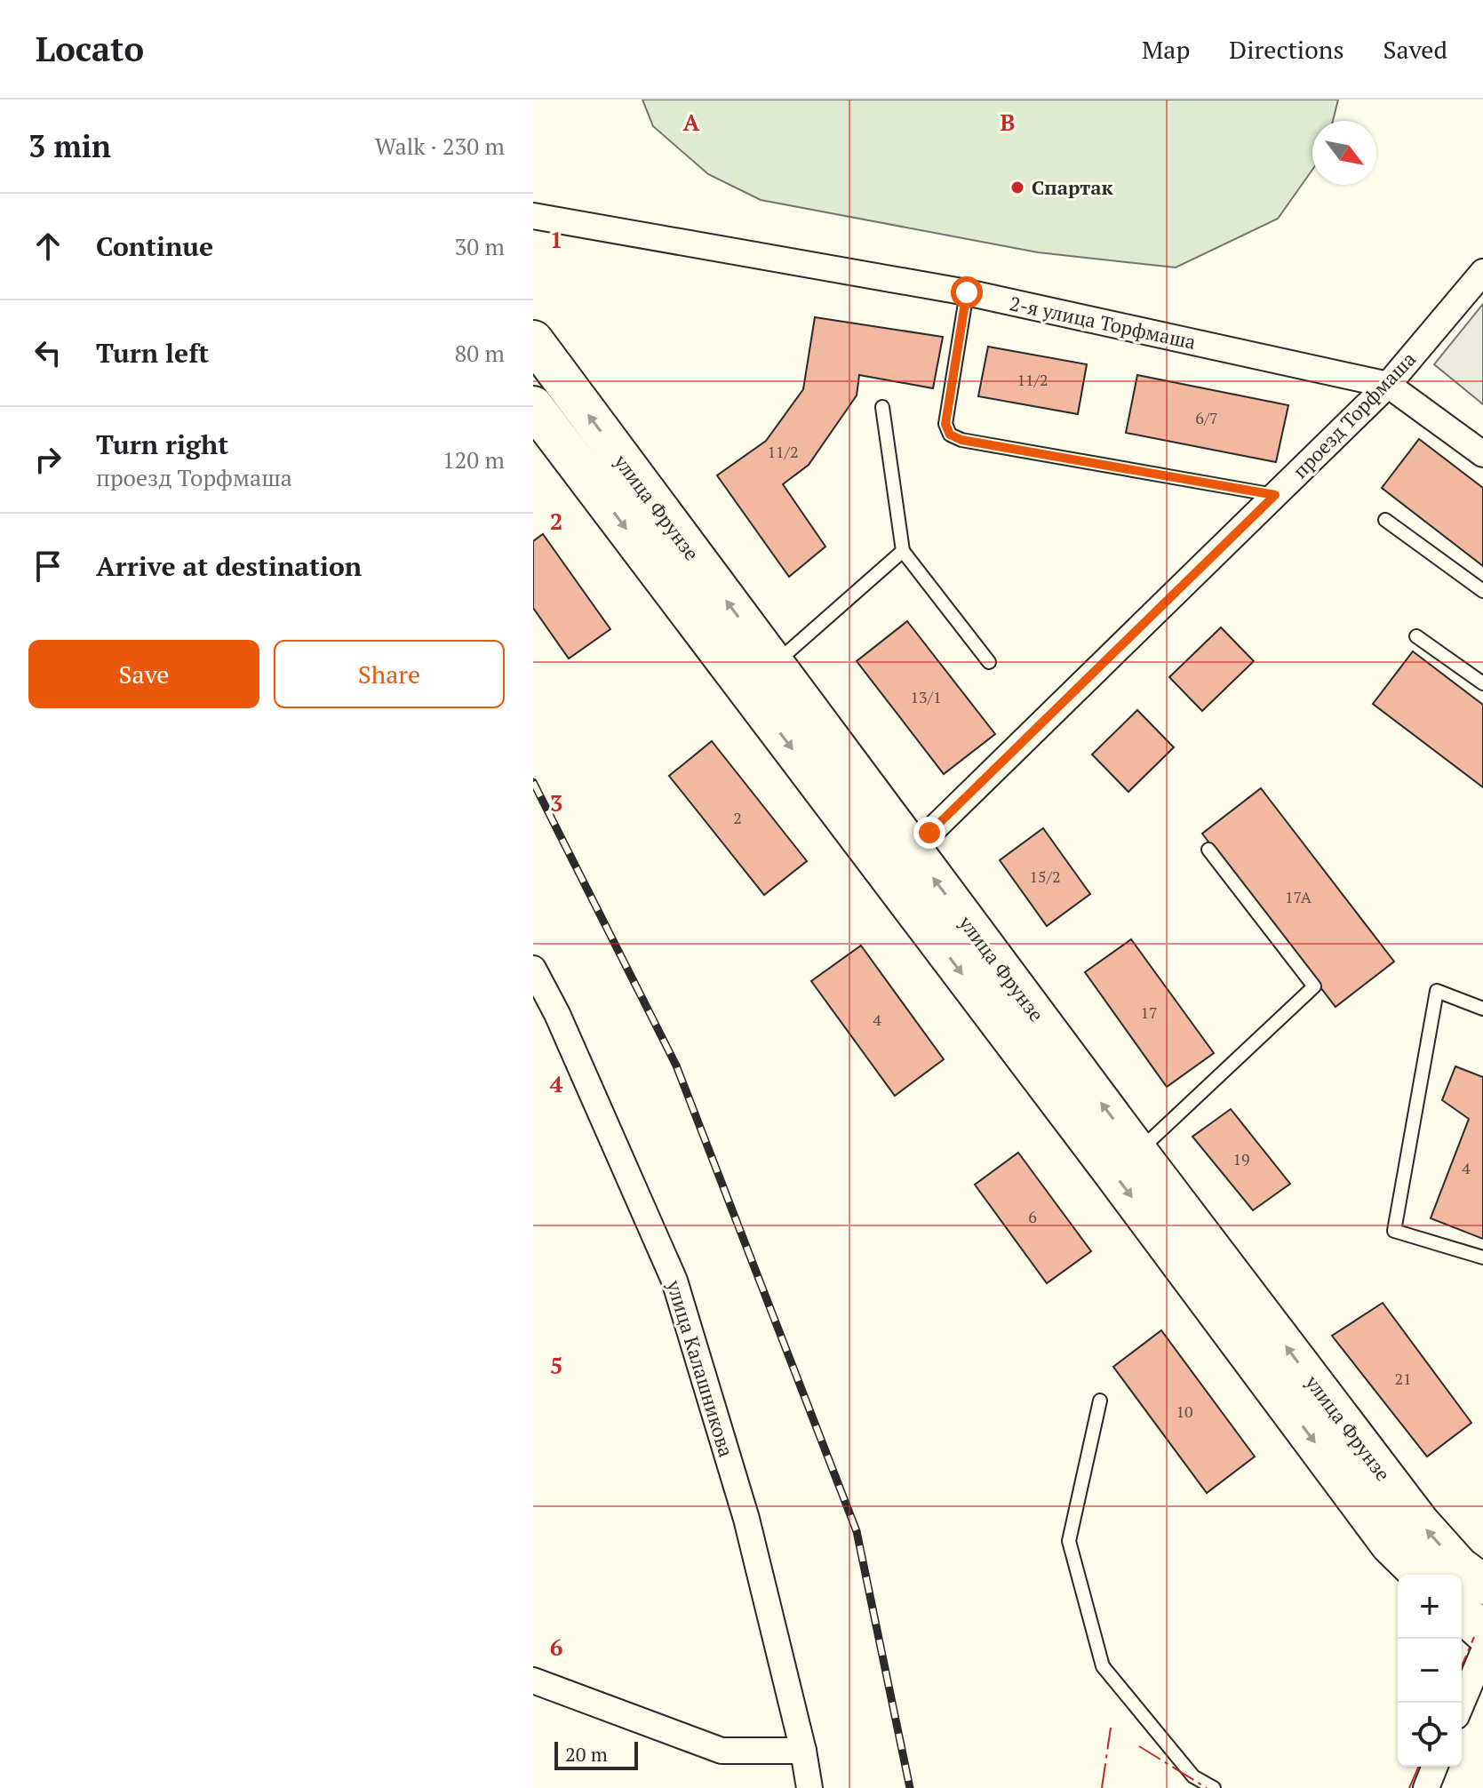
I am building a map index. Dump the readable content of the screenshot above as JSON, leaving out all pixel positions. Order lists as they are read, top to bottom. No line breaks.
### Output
{"streets":{"highway":["улица Фрунзе"],"street":["2-я улица Торфмаша","проезд Торфмаша","улица Калашникова"]},"crossings":[["2-я улица Торфмаша","проезд Торфмаша"],["проезд Торфмаша","улица Фрунзе"]],"places":["Спартак"],"house_numbers":["11/2","6/7","11/2","13/1","2","15/2","17А","17","4","19","4","6","21","10"],"scale_bar":"20 m","north":"bottom right","page":{"header":"Locato","nav":["Map","Directions","Saved"],"heading":["3 min","Walk · 230 m"],"list":[["Continue","30 m"],["Turn left","80 m"],["Turn right","проезд Торфмаша","120 m"],"Arrive at destination"],"buttons":["Save","Share"],"map_buttons":["+","−"],"scale":"20 m"},"grid":{"columns":["A","B"],"rows":["1","2","3","4","5","6"]}}
